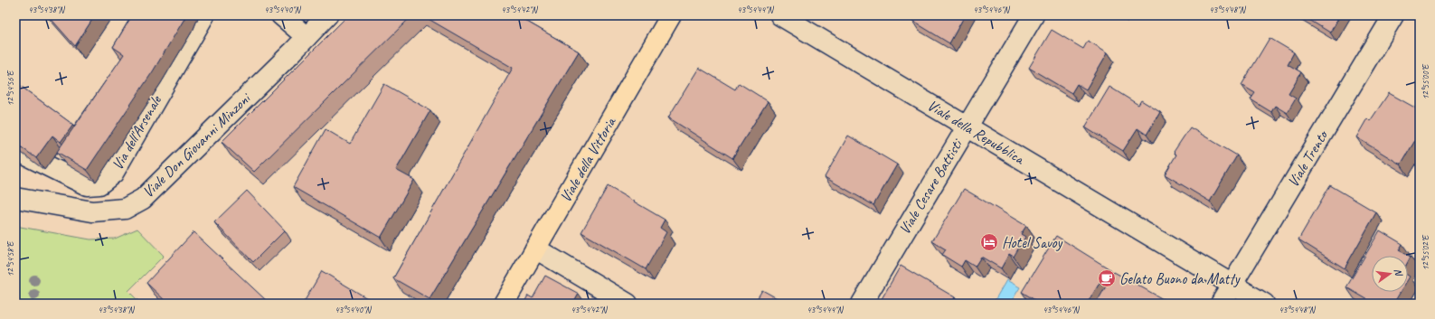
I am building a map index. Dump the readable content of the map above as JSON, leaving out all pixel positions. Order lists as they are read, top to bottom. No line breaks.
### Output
{"streets":{"main road":["Viale della Vittoria"],"street":["Viale della Repubblica","Via dell'Arsenale","Viale Don Giovanni Minzoni","Viale Trento","Viale Cesare Battisti"]},"crossings":[["Viale della Repubblica","Viale Trento"],["Viale della Repubblica","Viale Cesare Battisti"]],"places":{"hotel":["Hotel Savoy"],"cafe":["Gelato Buono da Matty"]},"north":"right","coordinates":["43°54'38\"N","43°54'40\"N","43°54'42\"N","43°54'44\"N","43°54'46\"N","43°54'48\"N","12°55'00\"E","12°54'56\"E","12°55'02\"E","12°54'58\"E"]}
